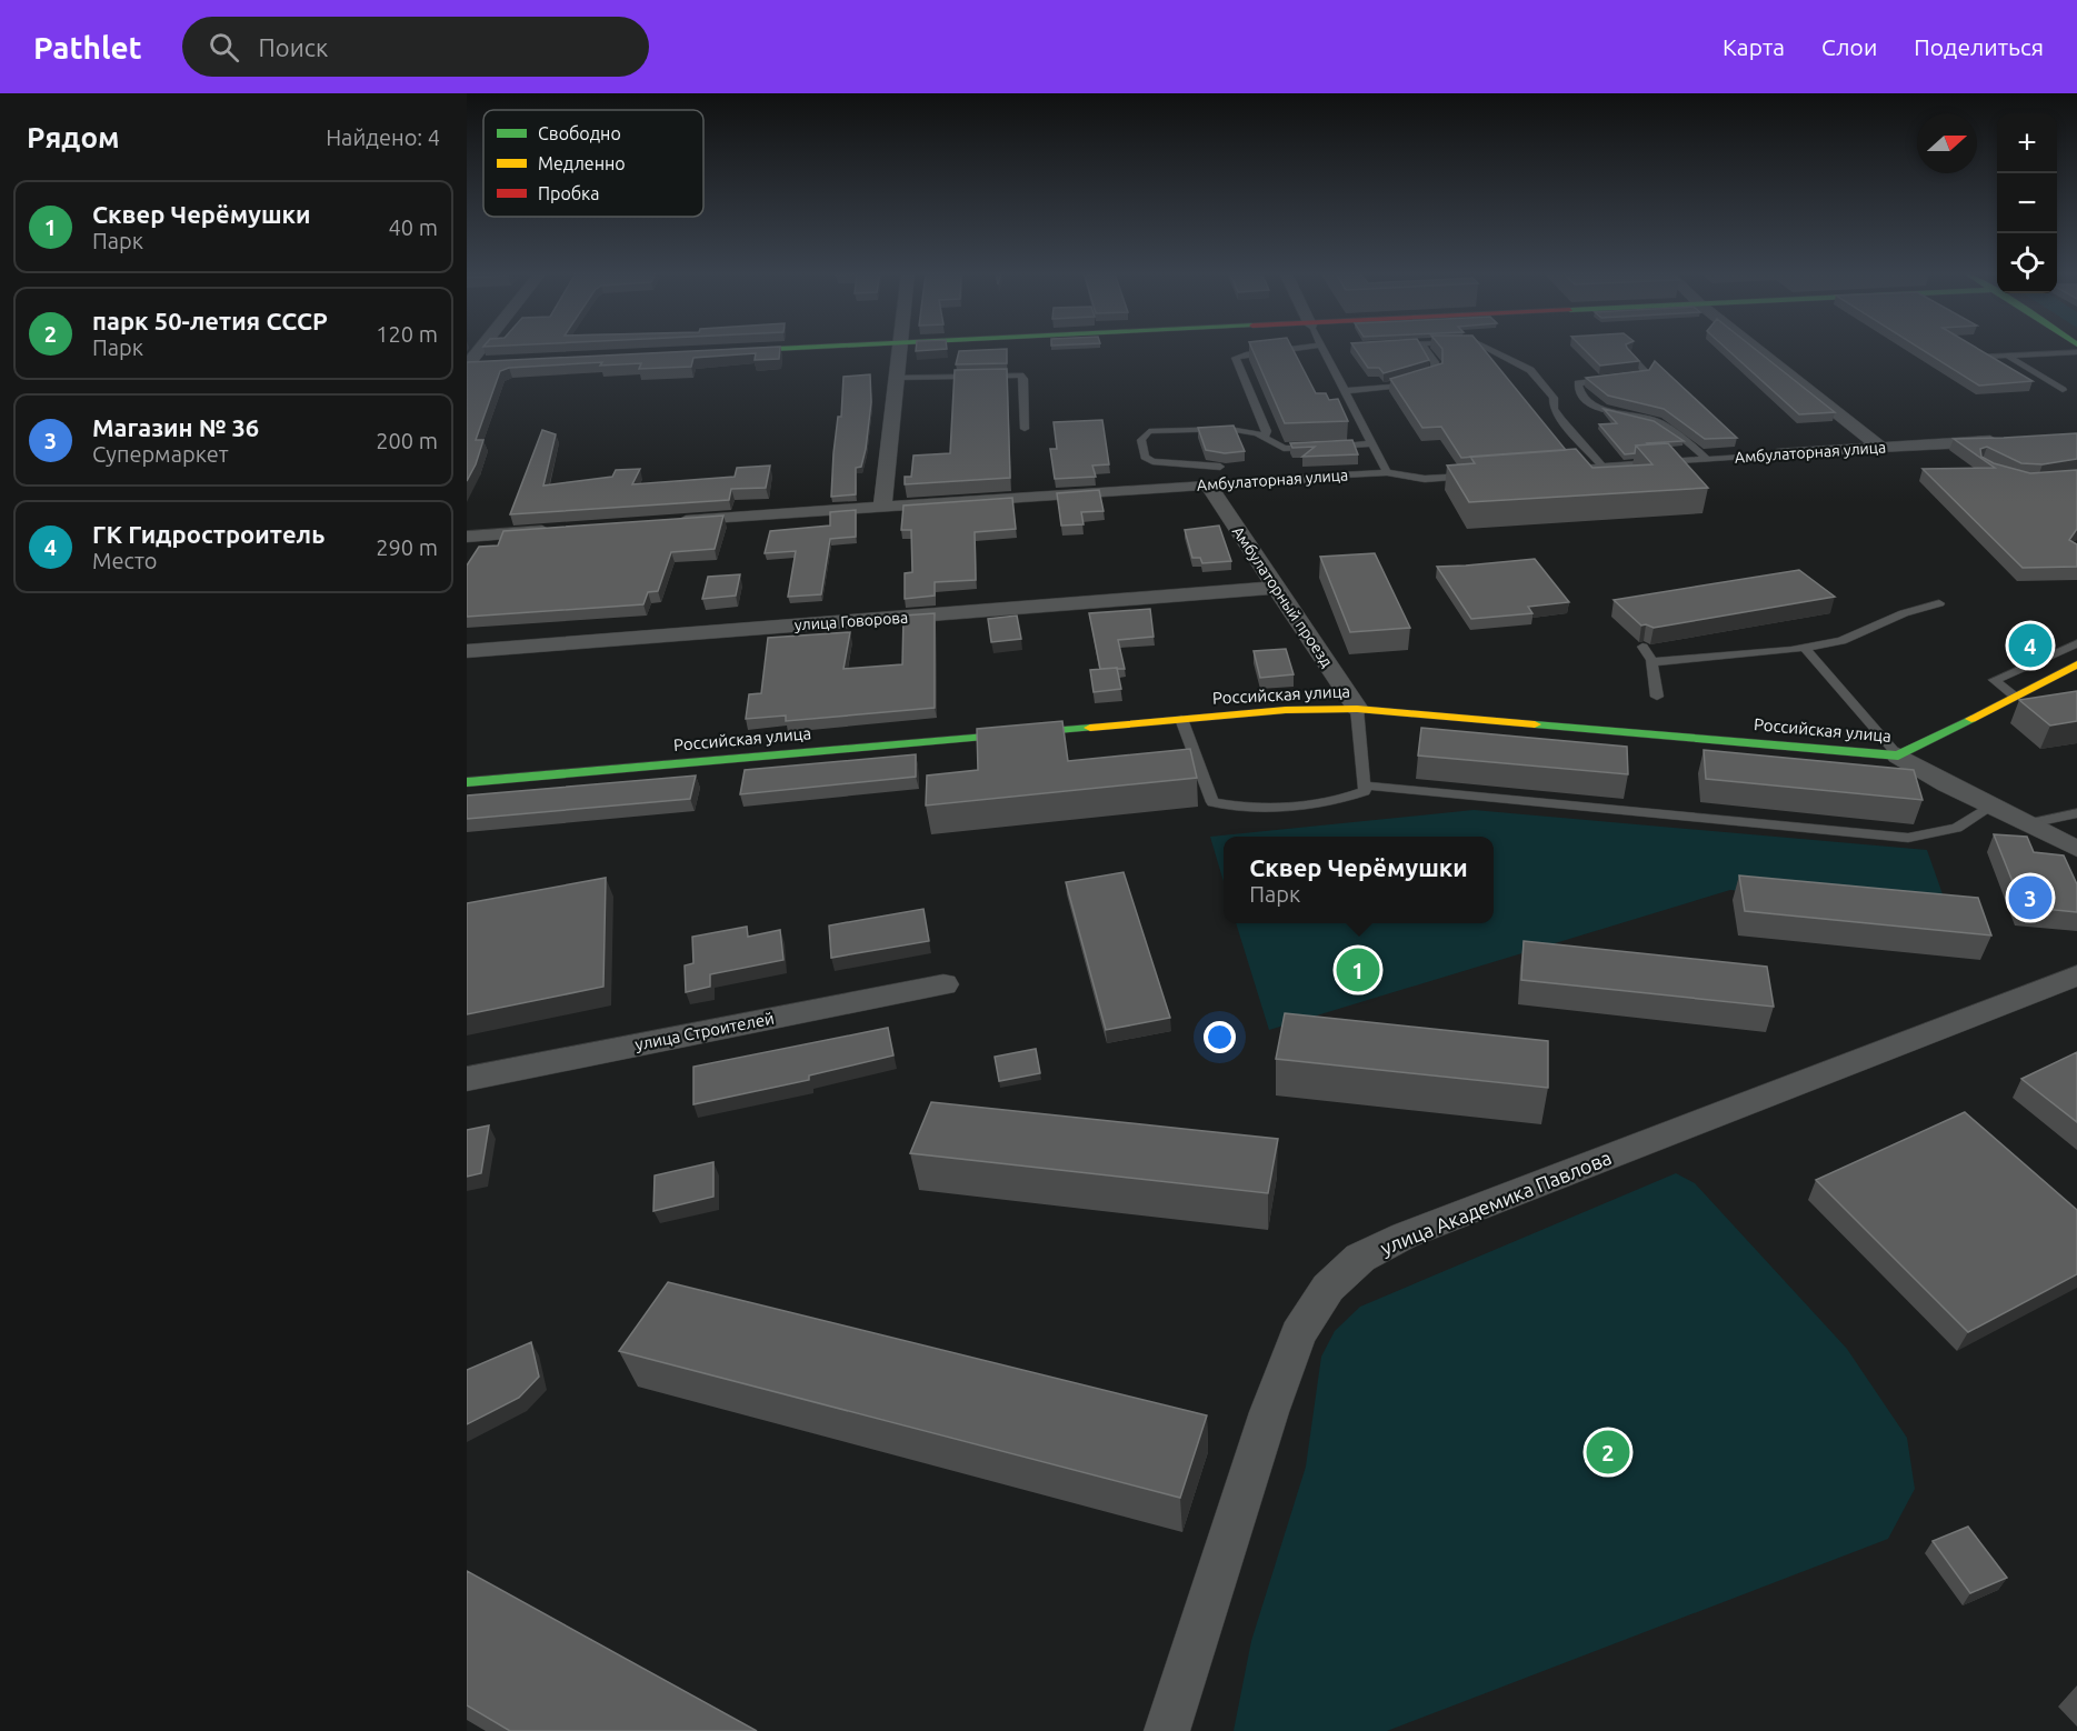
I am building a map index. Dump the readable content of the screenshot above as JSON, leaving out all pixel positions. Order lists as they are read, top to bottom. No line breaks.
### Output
{"streets":{"street":["Амбулаторная улица","Амбулаторный проезд","улица Говорова","Российская улица","улица Строителей","улица Академика Павлова"]},"crossings":[["Амбулаторная улица","Амбулаторный проезд"],["Амбулаторный проезд","улица Говорова"],["Амбулаторный проезд","Российская улица"]],"legend":["Свободно","Медленно","Пробка"],"north":"right","page":{"header":"Pathlet","search":"Поиск","nav":["Карта","Слои","Поделиться"],"heading":["Рядом","Найдено: 4"],"map_buttons":["+","−"],"list":[{"mark":"1","name":"Сквер Черёмушки","note":"Парк","value":"40 m"},{"mark":"2","name":"парк 50-летия СССР","note":"Парк","value":"120 m"},{"mark":"3","name":"Магазин № 36","note":"Супермаркет","value":"200 m"},{"mark":"4","name":"ГК Гидростроитель","note":"Место","value":"290 m"}],"pins":["4","3","1","2"],"popup":["Сквер Черёмушки","Парк"]}}
